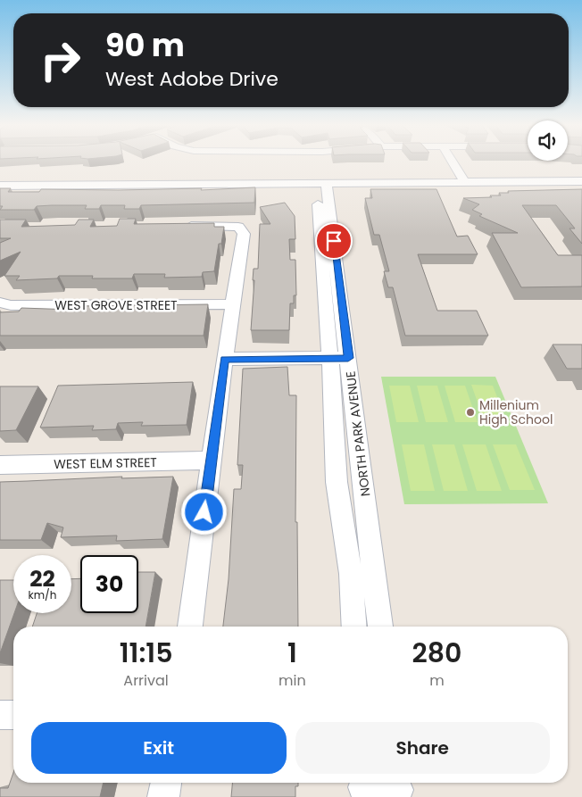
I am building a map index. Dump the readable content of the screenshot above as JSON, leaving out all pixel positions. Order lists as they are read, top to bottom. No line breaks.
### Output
{"streets":{"street":["WEST GROVE STREET","NORTH PARK AVENUE","WEST ELM STREET"]},"places":["Millenium High School"],"page":{"turn":["90 m","West Adobe Drive"],"speed":"22 km/h","limit":"30","eta":["11:15","Arrival","1","min","280","m"],"buttons":["Exit","Share"]}}
